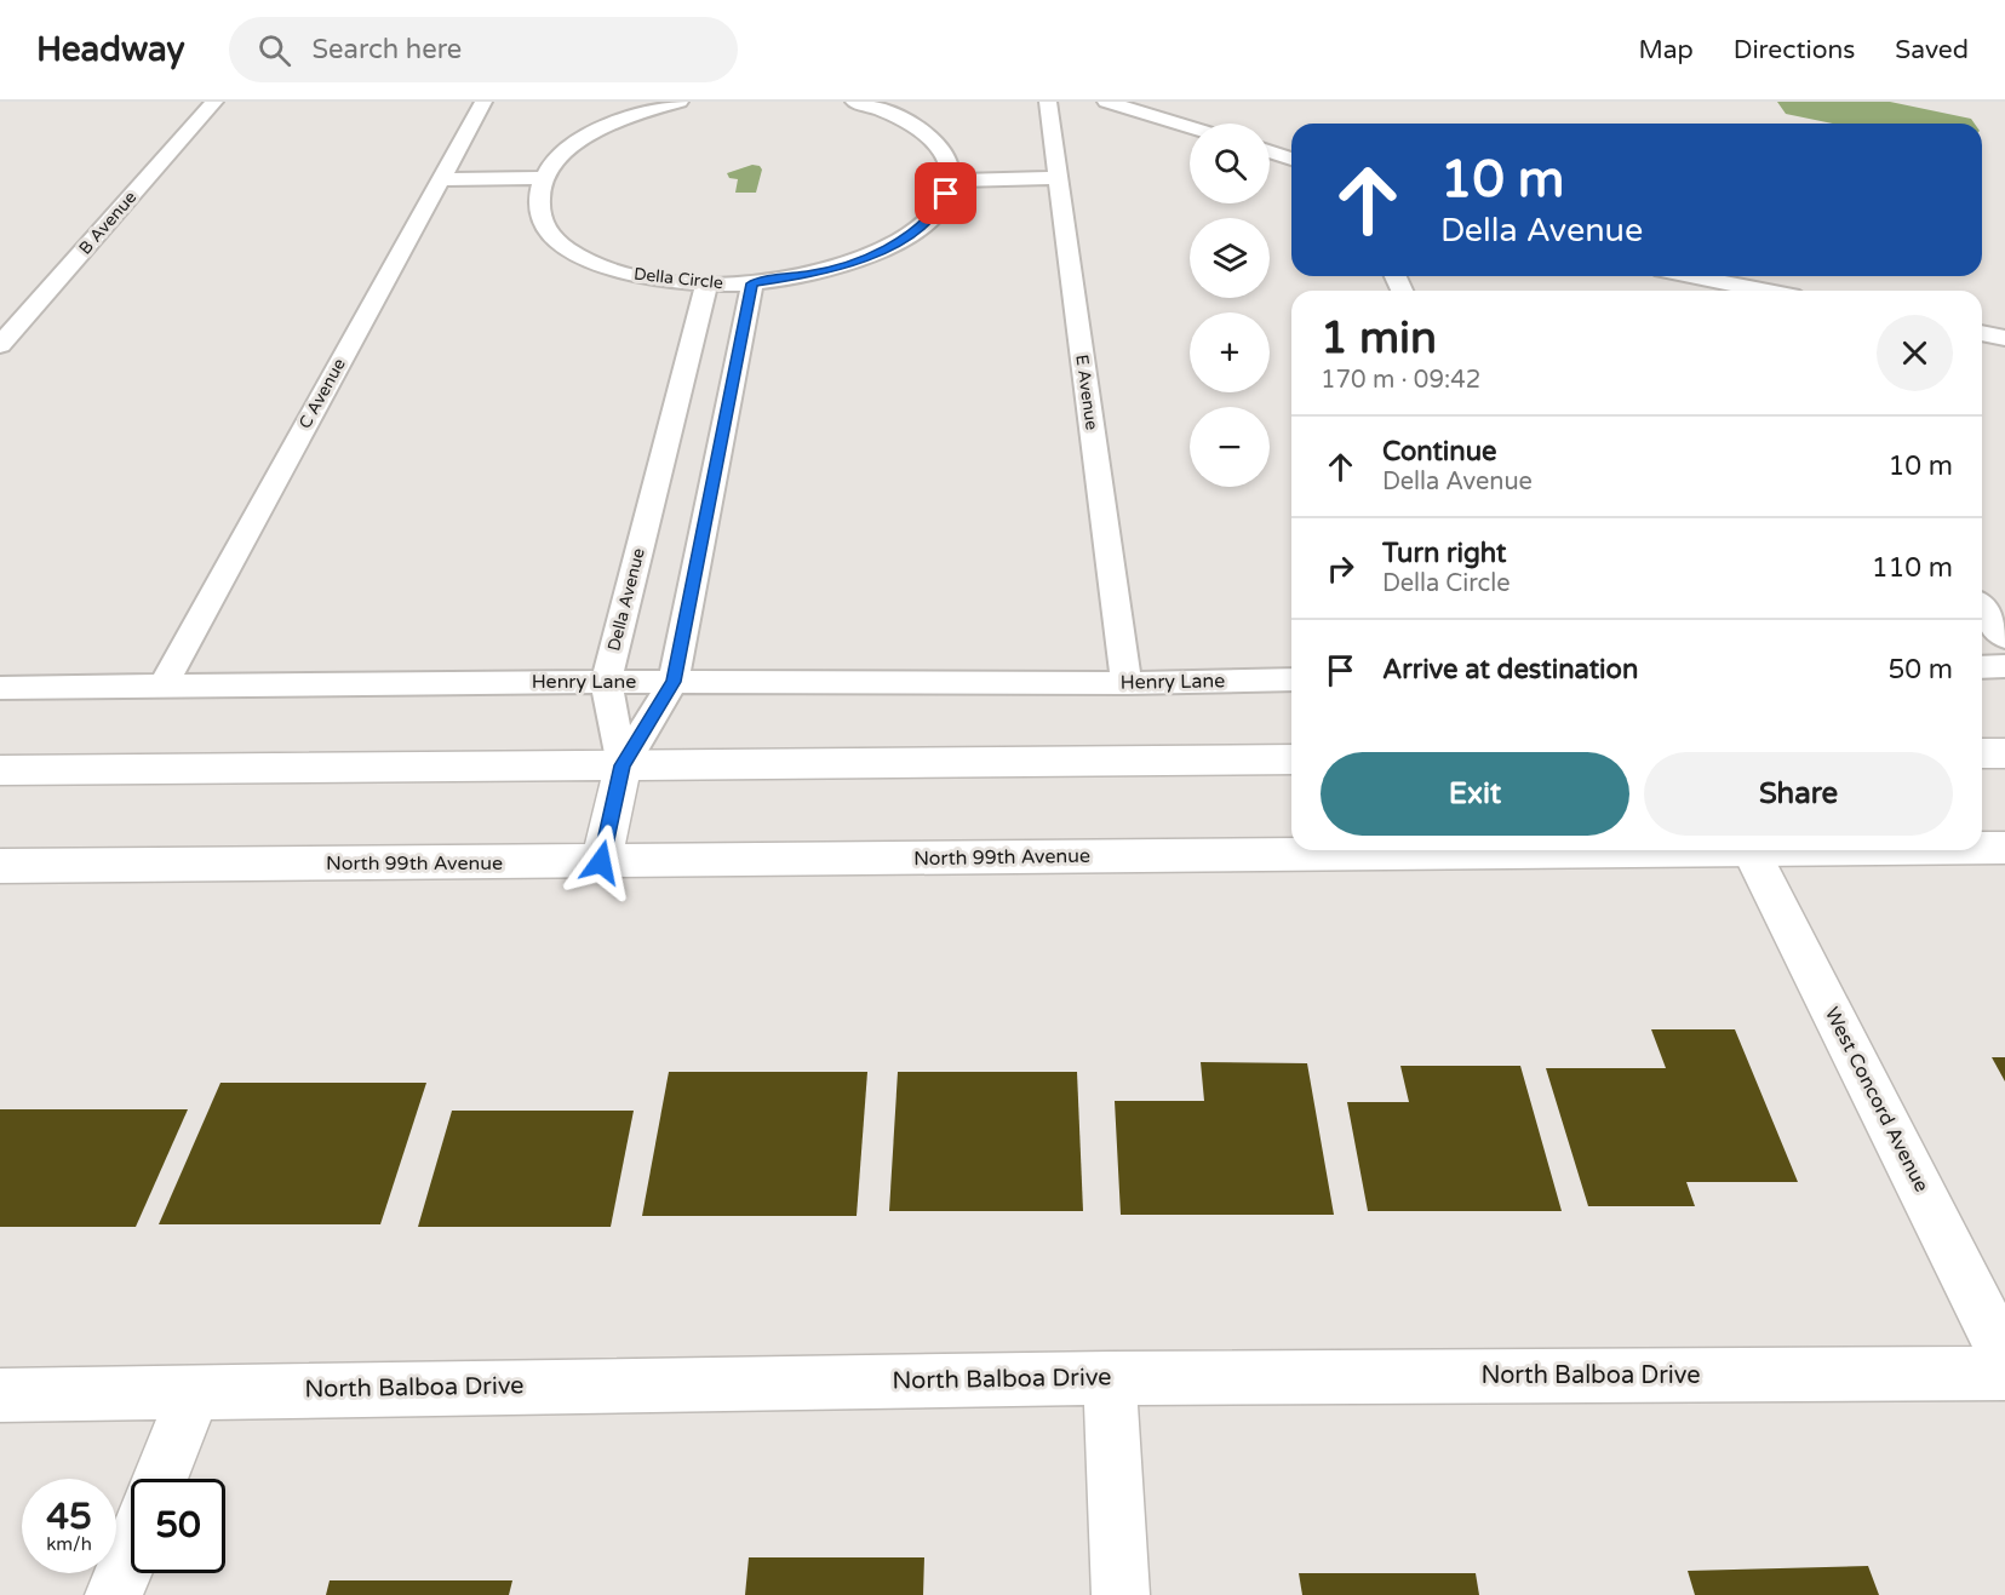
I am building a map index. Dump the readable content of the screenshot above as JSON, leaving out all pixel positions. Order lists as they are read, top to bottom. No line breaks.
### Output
{"streets":{"main road":["North 99th Avenue","West Concord Avenue","North Balboa Drive"],"lane":["B Avenue","Della Circle","E Avenue","C Avenue","Della Avenue","Henry Lane"]},"crossings":[["Della Circle","Della Avenue"],["E Avenue","Henry Lane"],["C Avenue","Henry Lane"],["Della Avenue","Henry Lane"]],"page":{"header":"Headway","search":"Search here","nav":["Map","Directions","Saved"],"map_buttons":["+","−"],"turn":["10 m","Della Avenue"],"heading":["1 min","170 m · 09:42"],"list":[{"name":"Continue","note":"Della Avenue","value":"10 m"},{"name":"Turn right","note":"Della Circle","value":"110 m"},{"name":"Arrive at destination","value":"50 m"}],"buttons":["Exit","Share"],"speed":"45 km/h","limit":"50"}}
